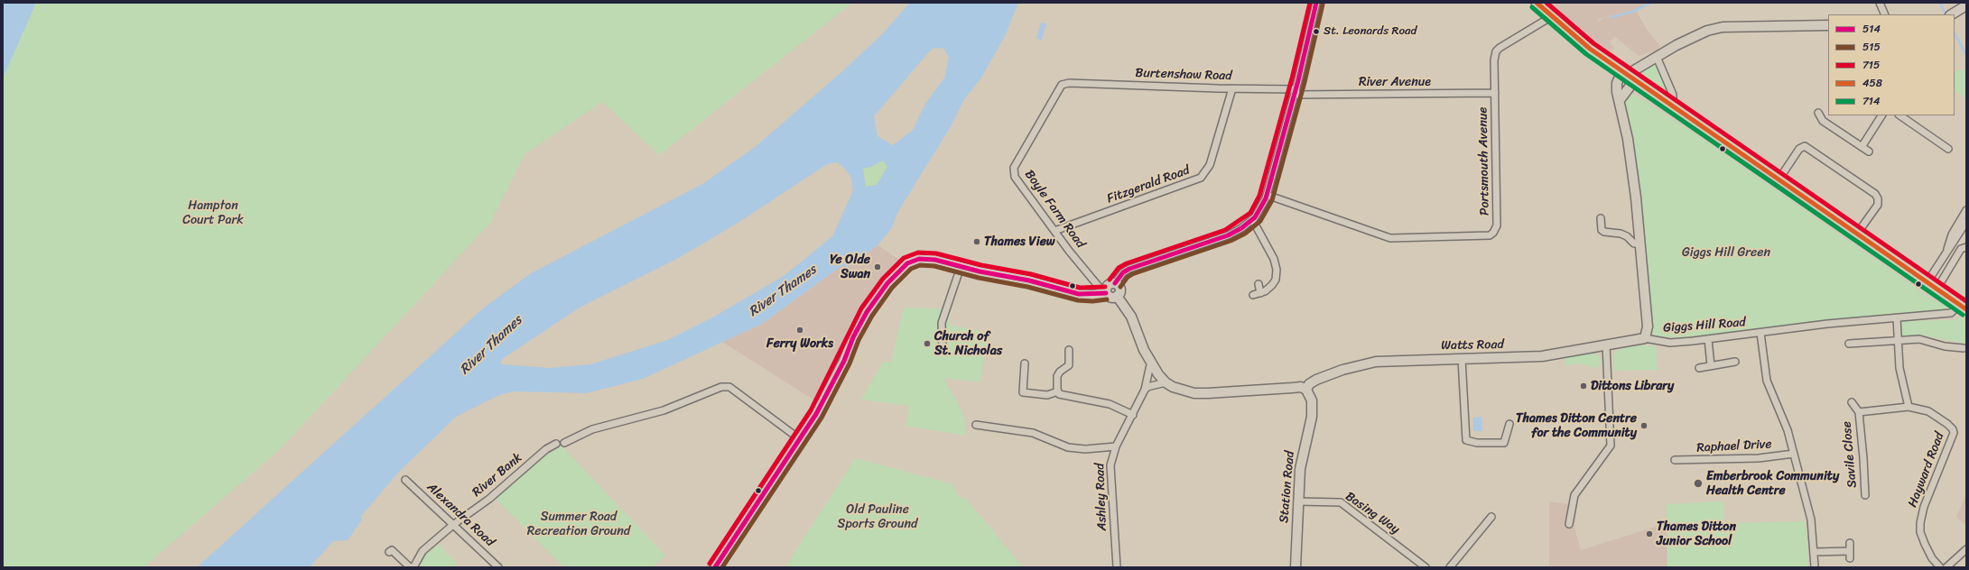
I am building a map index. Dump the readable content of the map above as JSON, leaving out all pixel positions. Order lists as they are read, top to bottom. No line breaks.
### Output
{"streets":{"street":["Burtenshaw Road","River Avenue","Portsmouth Avenue","Fitzgerald Road","Boyle Farm Road","Giggs Hill Road","Watts Road","Raphael Drive","Savile Close","Hayward Road","River Bank","Station Road","Ashley Road","Basing Way","Alexandra Road"]},"crossings":[["Burtenshaw Road","River Avenue"],["Burtenshaw Road","Fitzgerald Road"],["Burtenshaw Road","Boyle Farm Road"],["River Avenue","Portsmouth Avenue"],["Fitzgerald Road","Boyle Farm Road"],["Giggs Hill Road","Watts Road"],["Giggs Hill Road","Raphael Drive"],["Watts Road","Station Road"],["Savile Close","Hayward Road"],["River Bank","Alexandra Road"],["Station Road","Basing Way"]],"water":["River Thames"],"parks":["Hampton Court Park","Giggs Hill Green","Old Pauline Sports Ground","Summer Road Recreation Ground"],"places":["St. Leonards Road","Thames View","Ye Olde Swan","Ferry Works","Church of St. Nicholas","Dittons Library","Thames Ditton Centre for the Community","Emberbrook Community Health Centre","Thames Ditton Junior School"],"lines":["transit line 514","transit line 715","transit line 458","transit line 515","transit line 714"],"legend":["514","515","715","458","714"]}
